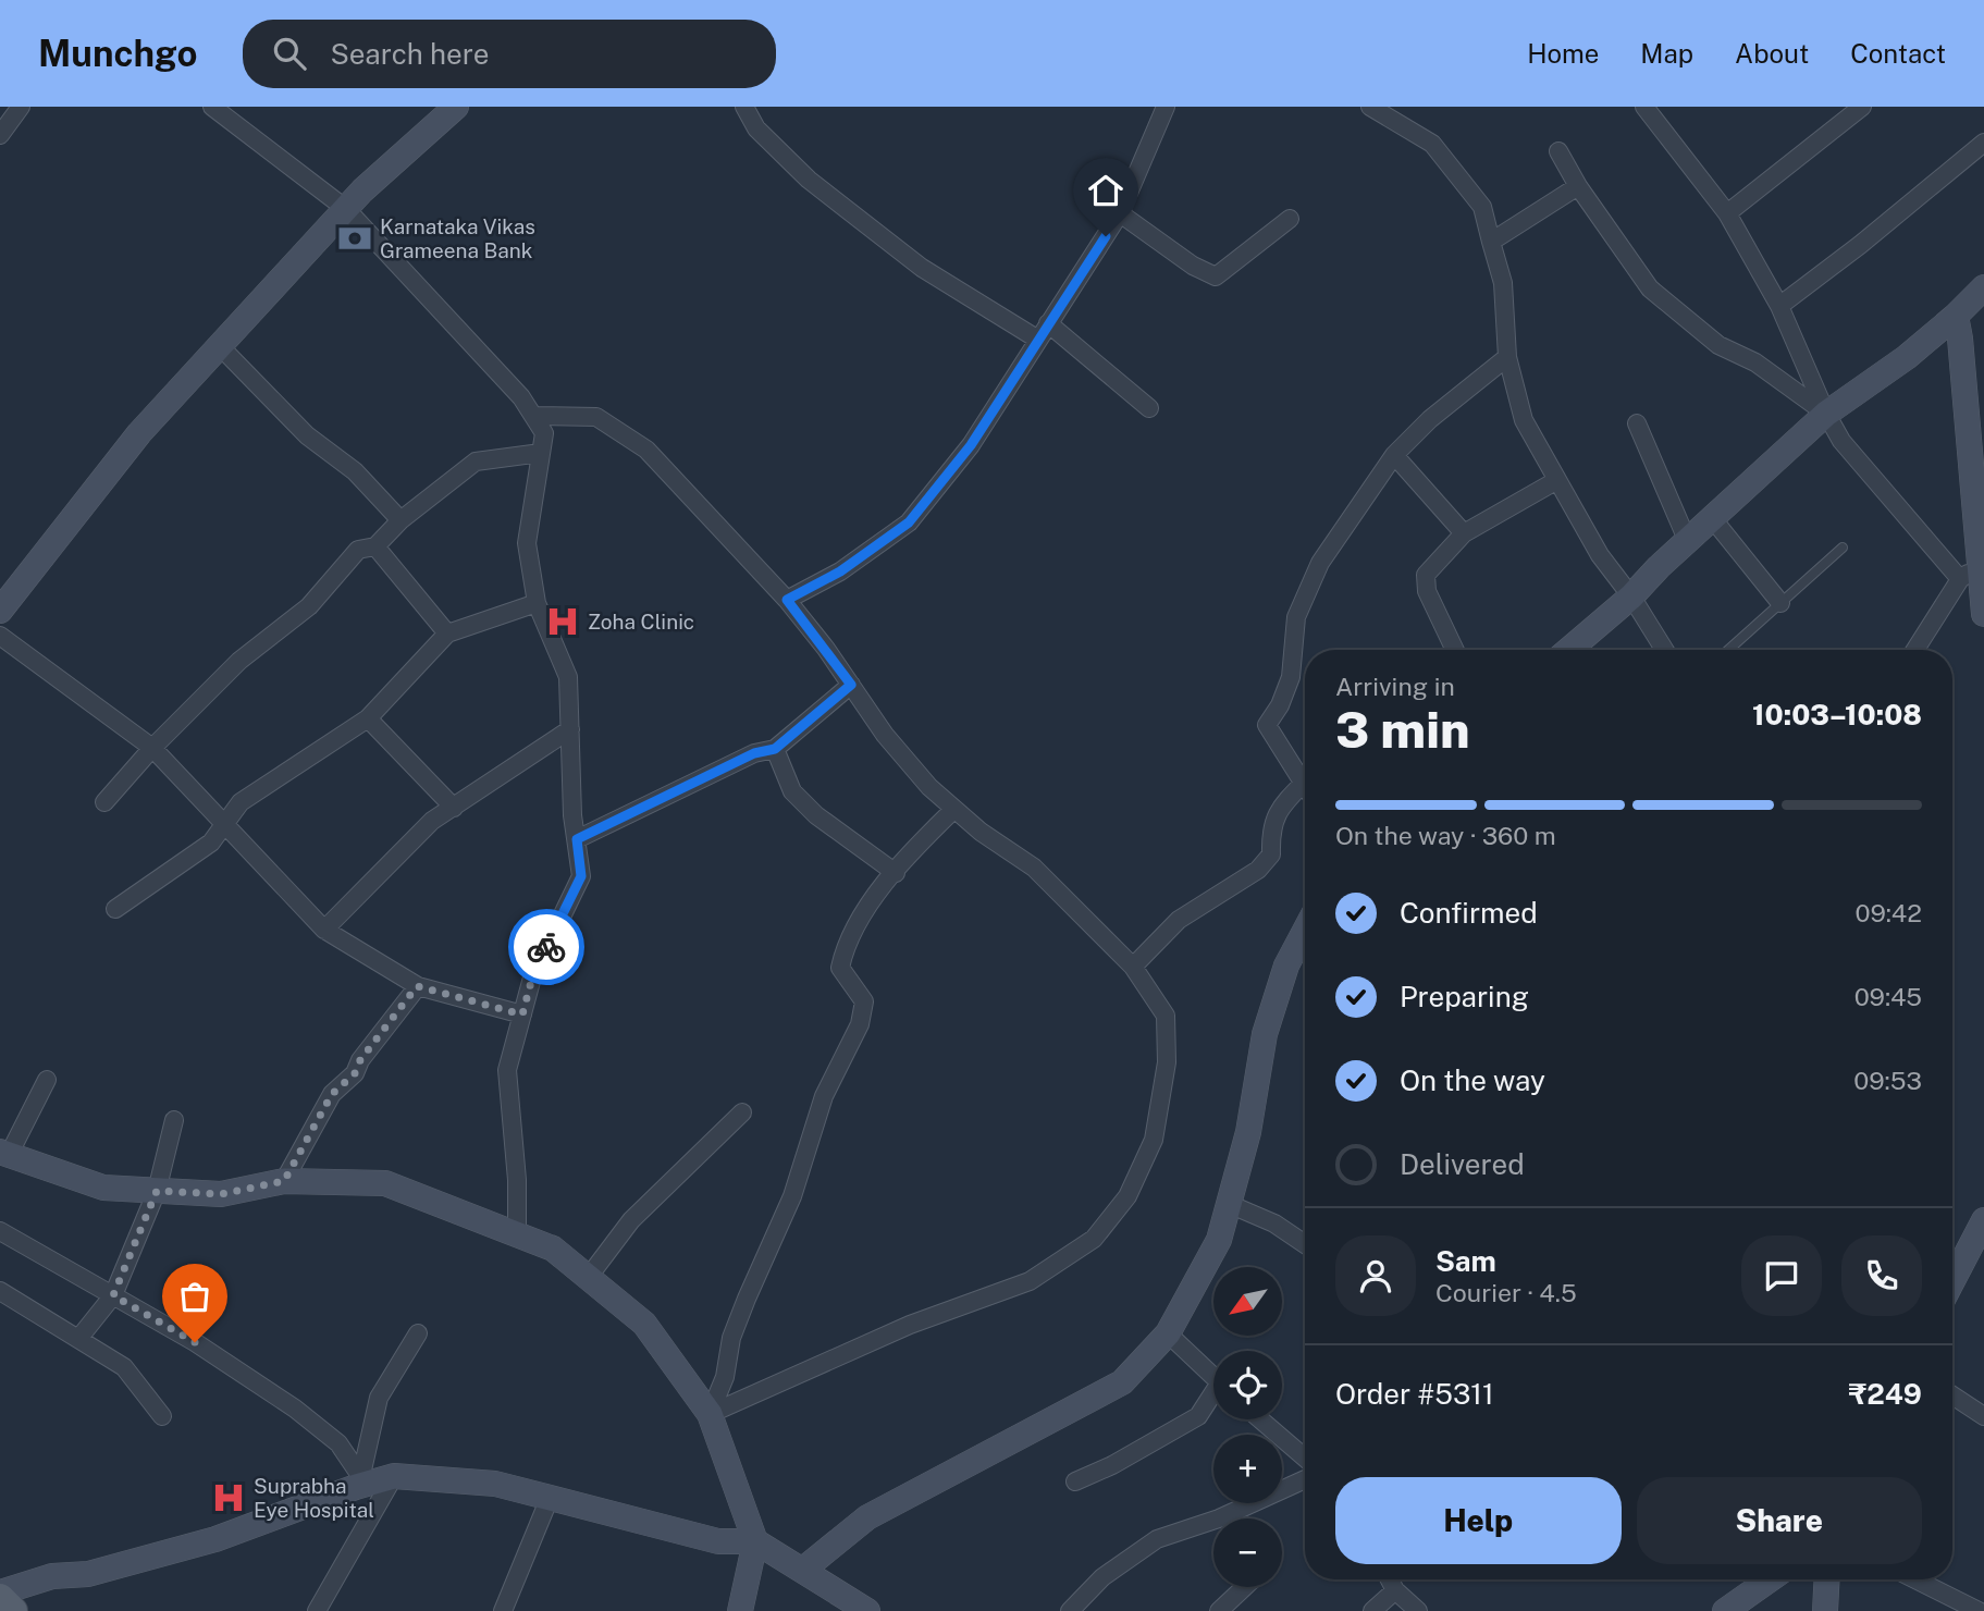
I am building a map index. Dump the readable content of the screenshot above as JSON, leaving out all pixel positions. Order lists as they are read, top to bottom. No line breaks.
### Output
{"places":{"bank":["Karnataka Vikas Grameena Bank"],"hospital":["Zoha Clinic","Suprabha Eye Hospital"]},"north":"bottom left","page":{"header":"Munchgo","search":"Search here","nav":["Home","Map","About","Contact"],"heading":["3 min","Arriving in","10:03–10:08"],"panel":["Sam","Courier · 4.5","Order #5311","₹249"],"bar":"On the way · 360 m","list":[["Confirmed","09:42"],["Preparing","09:45"],["On the way","09:53"],"Delivered"],"map_buttons":["+","−"],"buttons":["Help","Share"]}}
